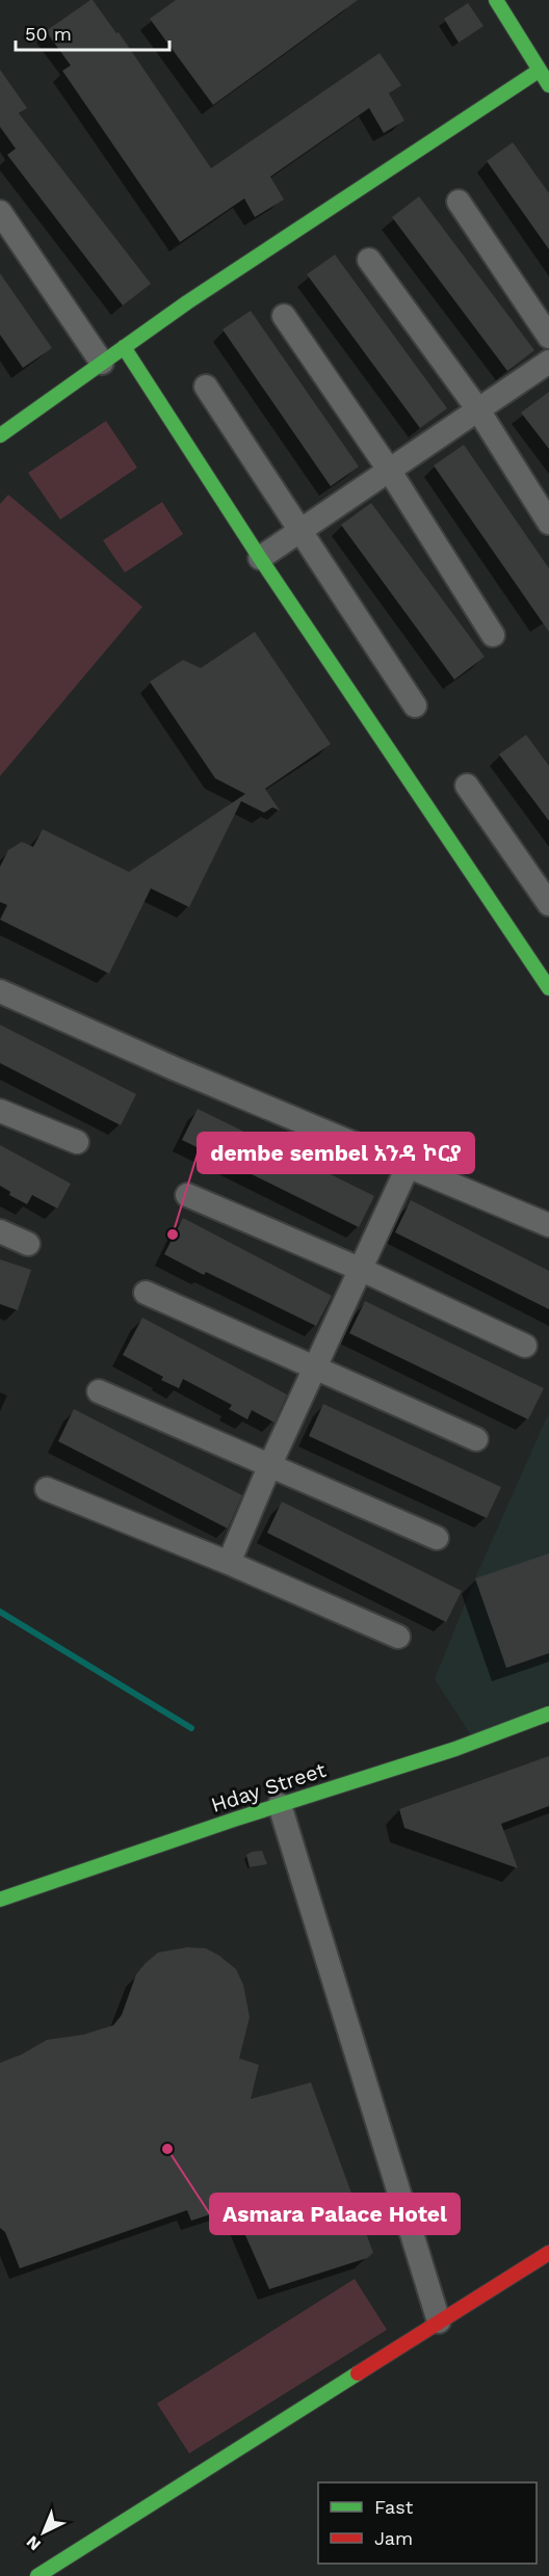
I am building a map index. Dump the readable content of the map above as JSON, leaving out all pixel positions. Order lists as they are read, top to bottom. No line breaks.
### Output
{"streets":{"street":["Hday Street"]},"places":["dembe sembel አንዳ ኮርያ","Asmara Palace Hotel"],"legend":["Fast","Jam"],"scale_bar":"50 m","north":"bottom left"}
